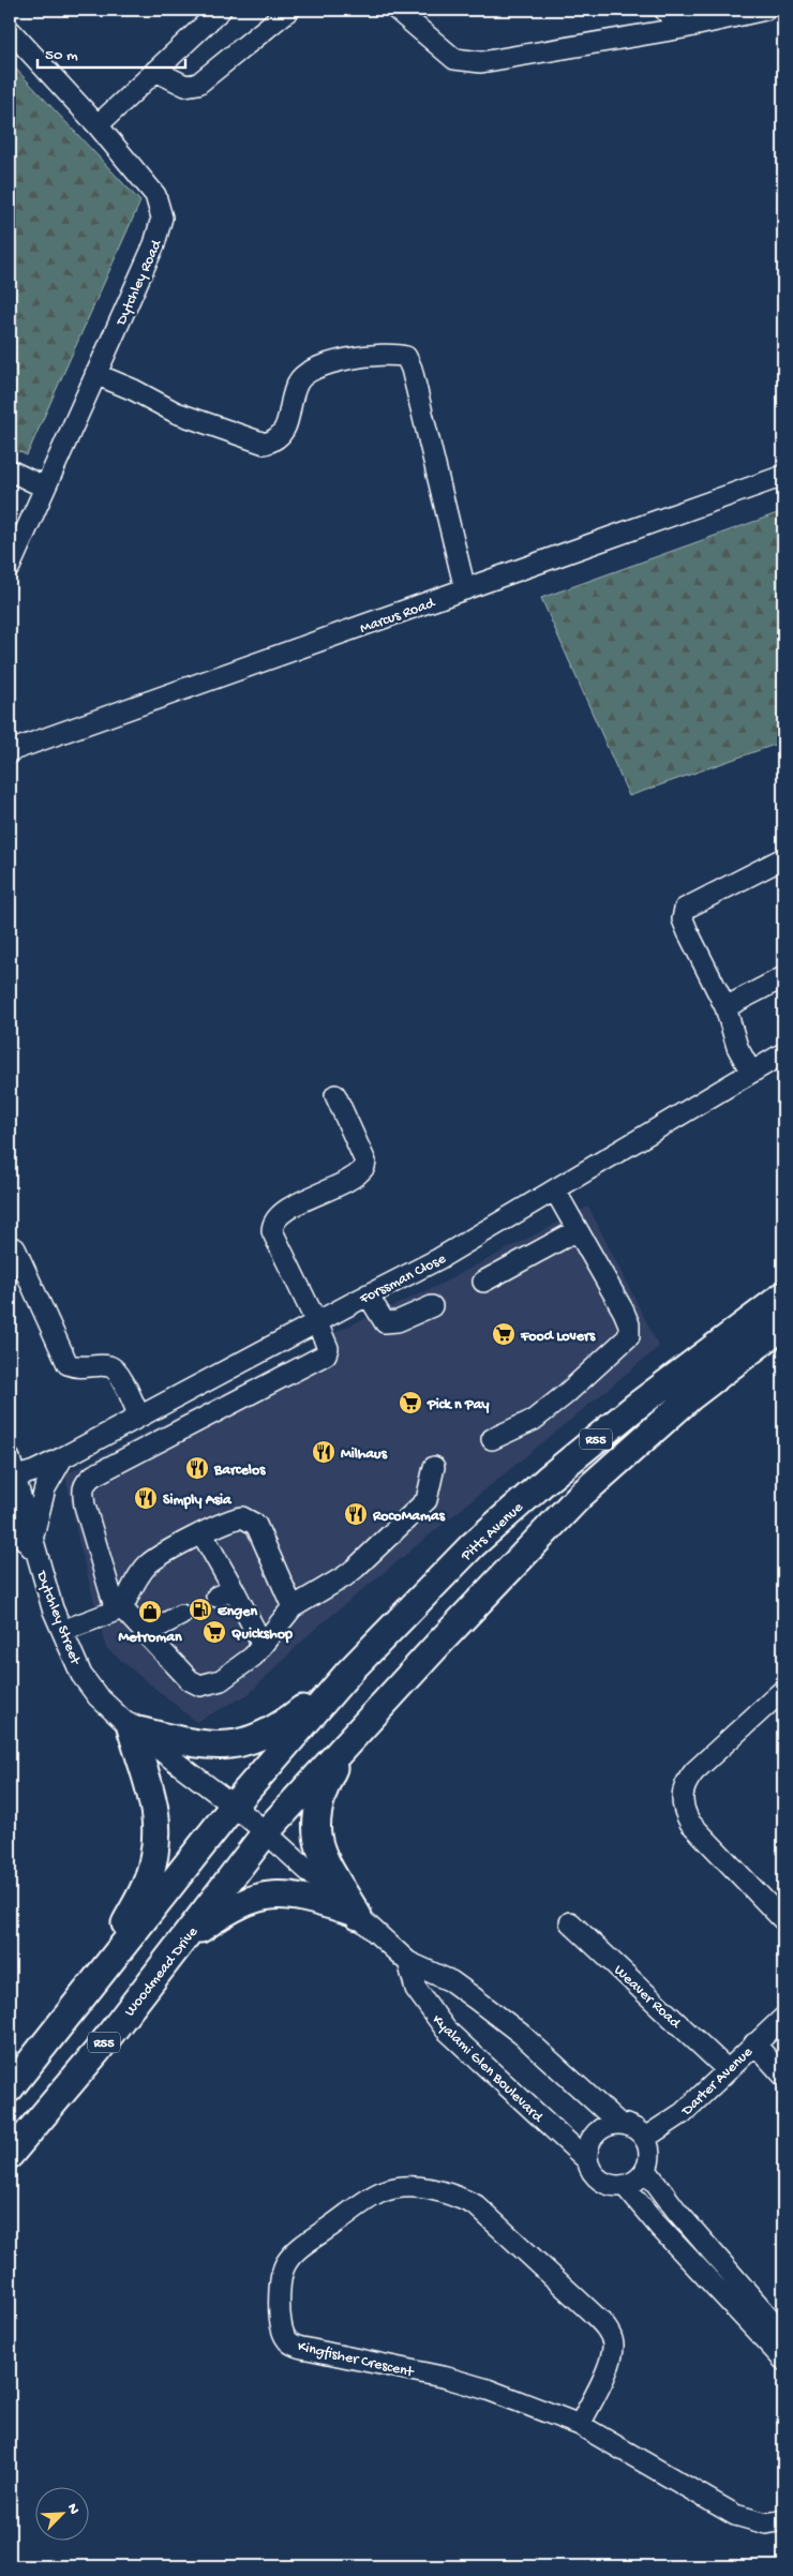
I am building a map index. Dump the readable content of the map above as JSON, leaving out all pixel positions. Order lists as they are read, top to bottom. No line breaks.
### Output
{"streets":{"main road":["R55","Pitts Avenue","Woodmead Drive"],"street":["Dytchley Road","Marcus Road","Forssman Close","Dytchley Street","Weaver Road","Kyalami Glen Boulevard","Darter Avenue","Kingfisher Crescent"]},"crossings":[["Forssman Close","Dytchley Street"],["R55","Pitts Avenue"],["R55","Dytchley Street"],["R55","Woodmead Drive"],["Pitts Avenue","Dytchley Street"],["Dytchley Street","Woodmead Drive"],["Weaver Road","Darter Avenue"],["Kyalami Glen Boulevard","Darter Avenue"]],"places":{"supermarket":["Food Lovers","Pick n Pay","Quickshop"],"restaurant":["Milhaus","Barcelos","Simply Asia","RocoMamas"],"fuel station":["Engen"],"shop":["Metroman"]},"scale_bar":"50 m","north":"top right"}
